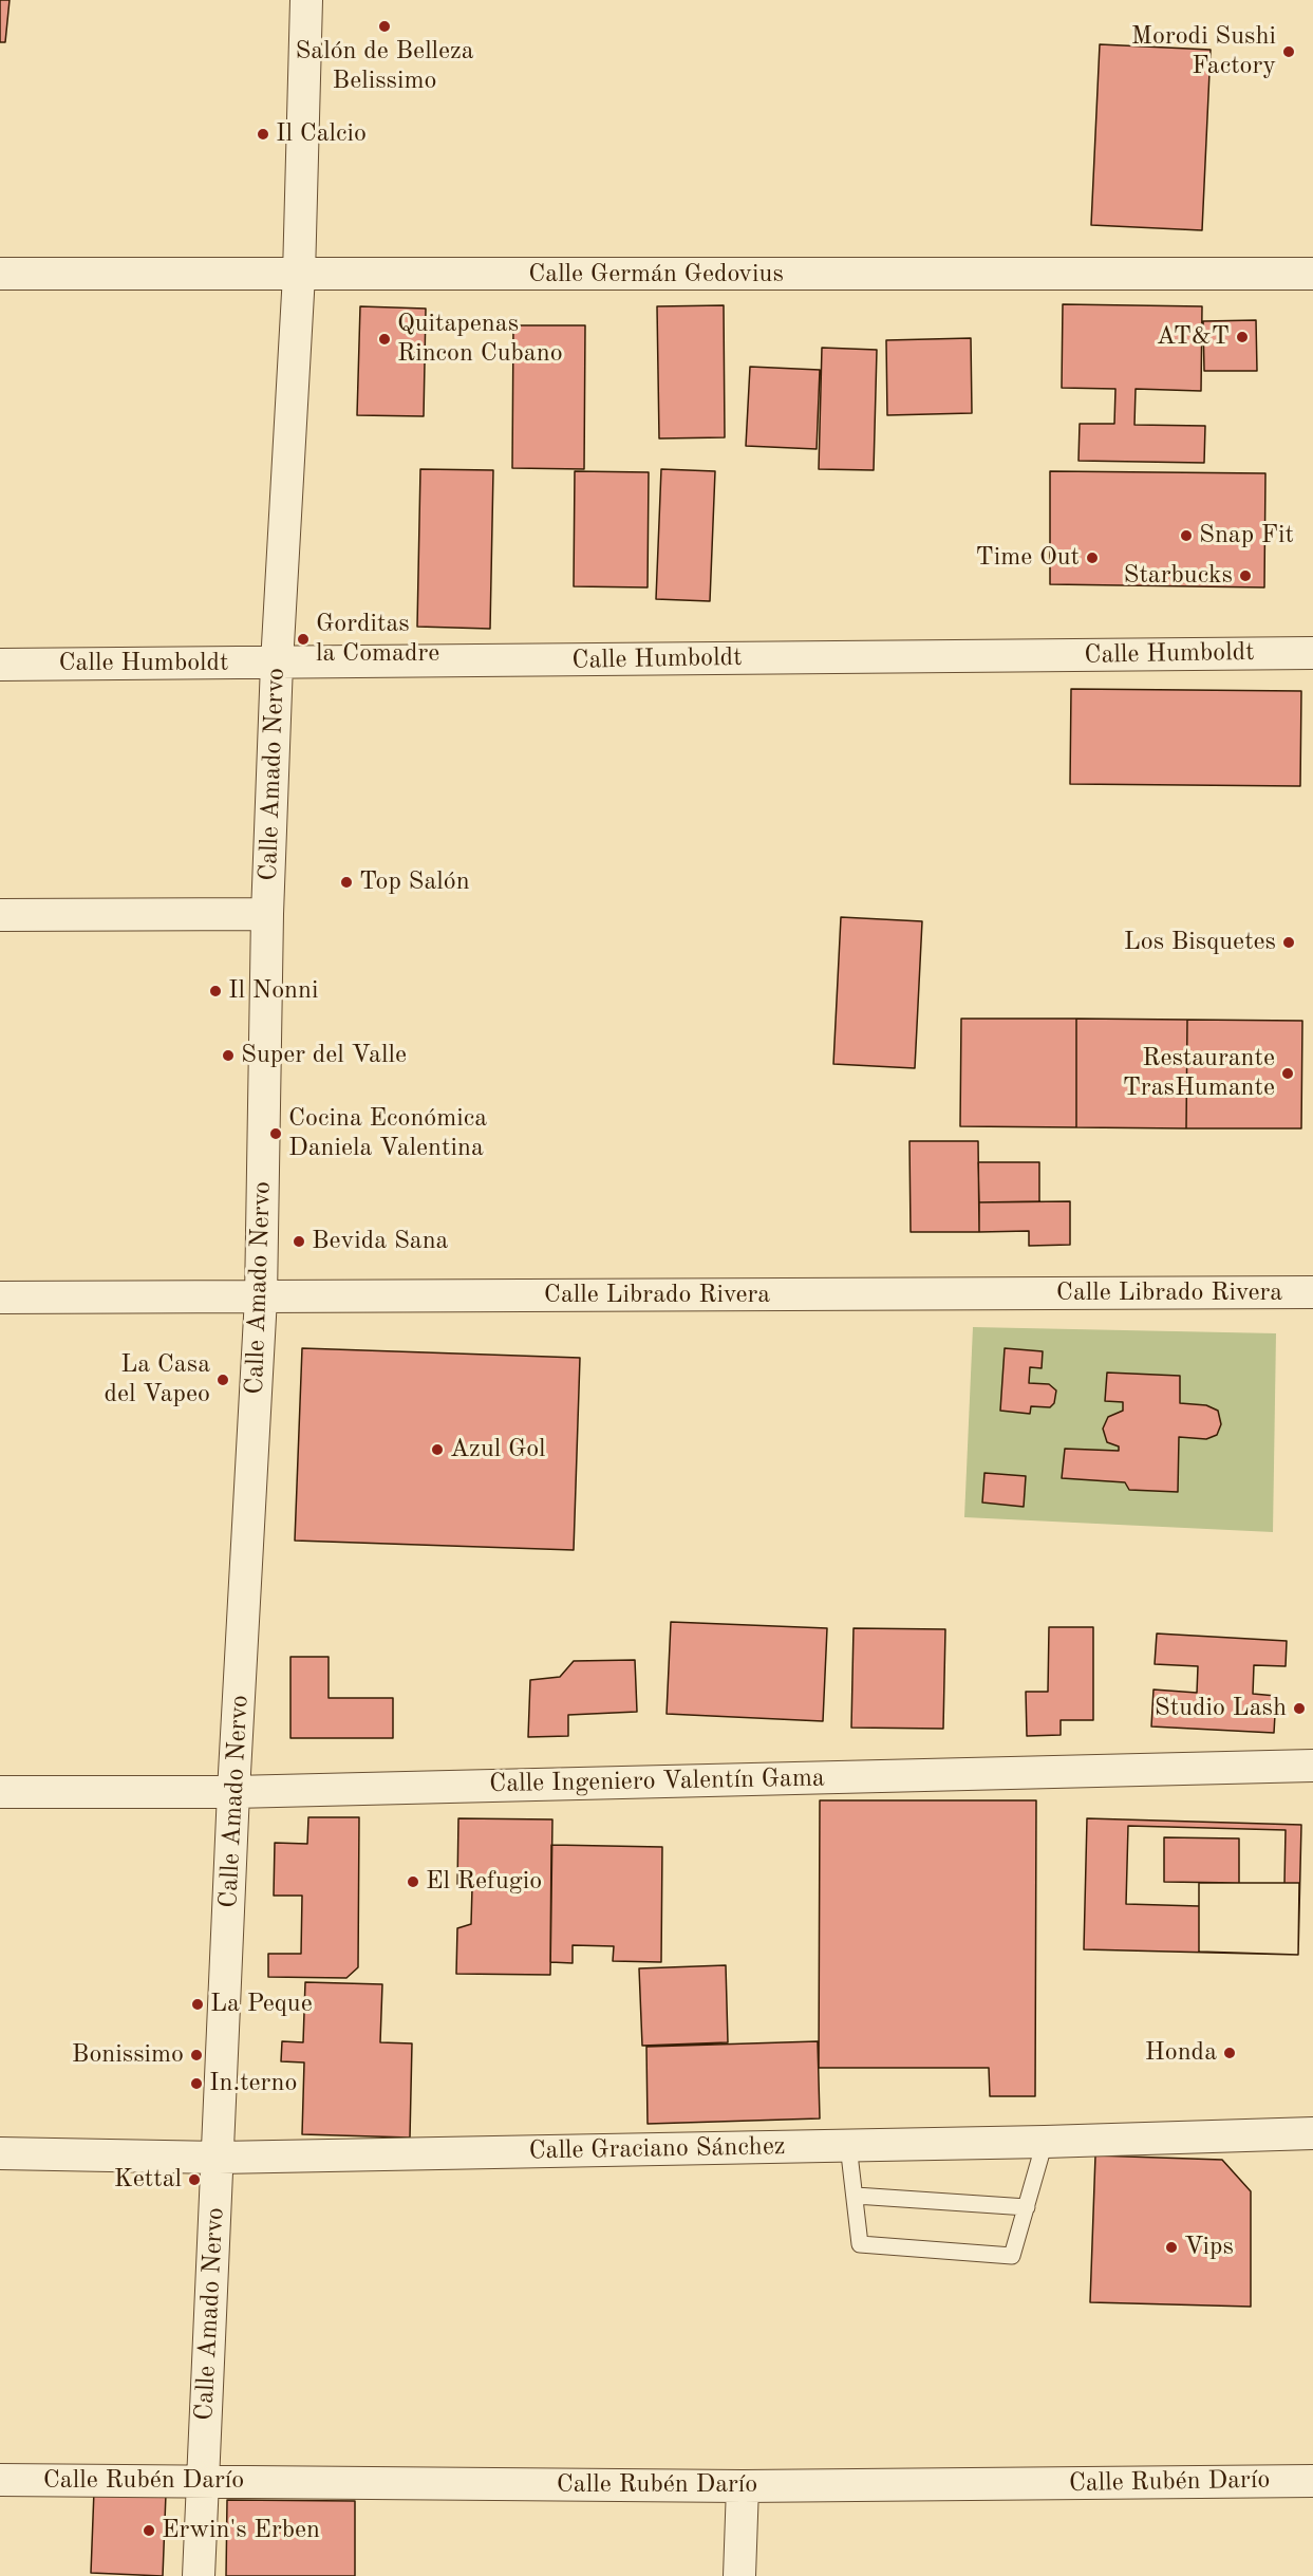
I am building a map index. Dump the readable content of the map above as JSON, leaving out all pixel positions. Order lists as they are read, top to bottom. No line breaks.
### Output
{"streets":{"street":["Calle Germán Gedovius","Calle Humboldt","Calle Amado Nervo","Calle Librado Rivera","Calle Ingeniero Valentín Gama","Calle Graciano Sánchez","Calle Rubén Darío"]},"crossings":[["Calle Germán Gedovius","Calle Amado Nervo"],["Calle Humboldt","Calle Amado Nervo"],["Calle Amado Nervo","Calle Librado Rivera"],["Calle Amado Nervo","Calle Ingeniero Valentín Gama"],["Calle Amado Nervo","Calle Graciano Sánchez"],["Calle Amado Nervo","Calle Rubén Darío"]],"places":["Salón de Belleza Belissimo","Morodi Sushi Factory","Il Calcio","AT&T","Quitapenas Rincon Cubano","Snap Fit","Time Out","Starbucks","Gorditas la Comadre","Top Salón","Los Bisquetes","Il Nonni","Super del Valle","Restaurante TrasHumante","Cocina Económica Daniela Valentina","Bevida Sana","La Casa del Vapeo","Azul Gol","Studio Lash","El Refugio","La Peque","Honda","Bonissimo","In.terno","Kettal","Vips","Erwin's Erben"]}
